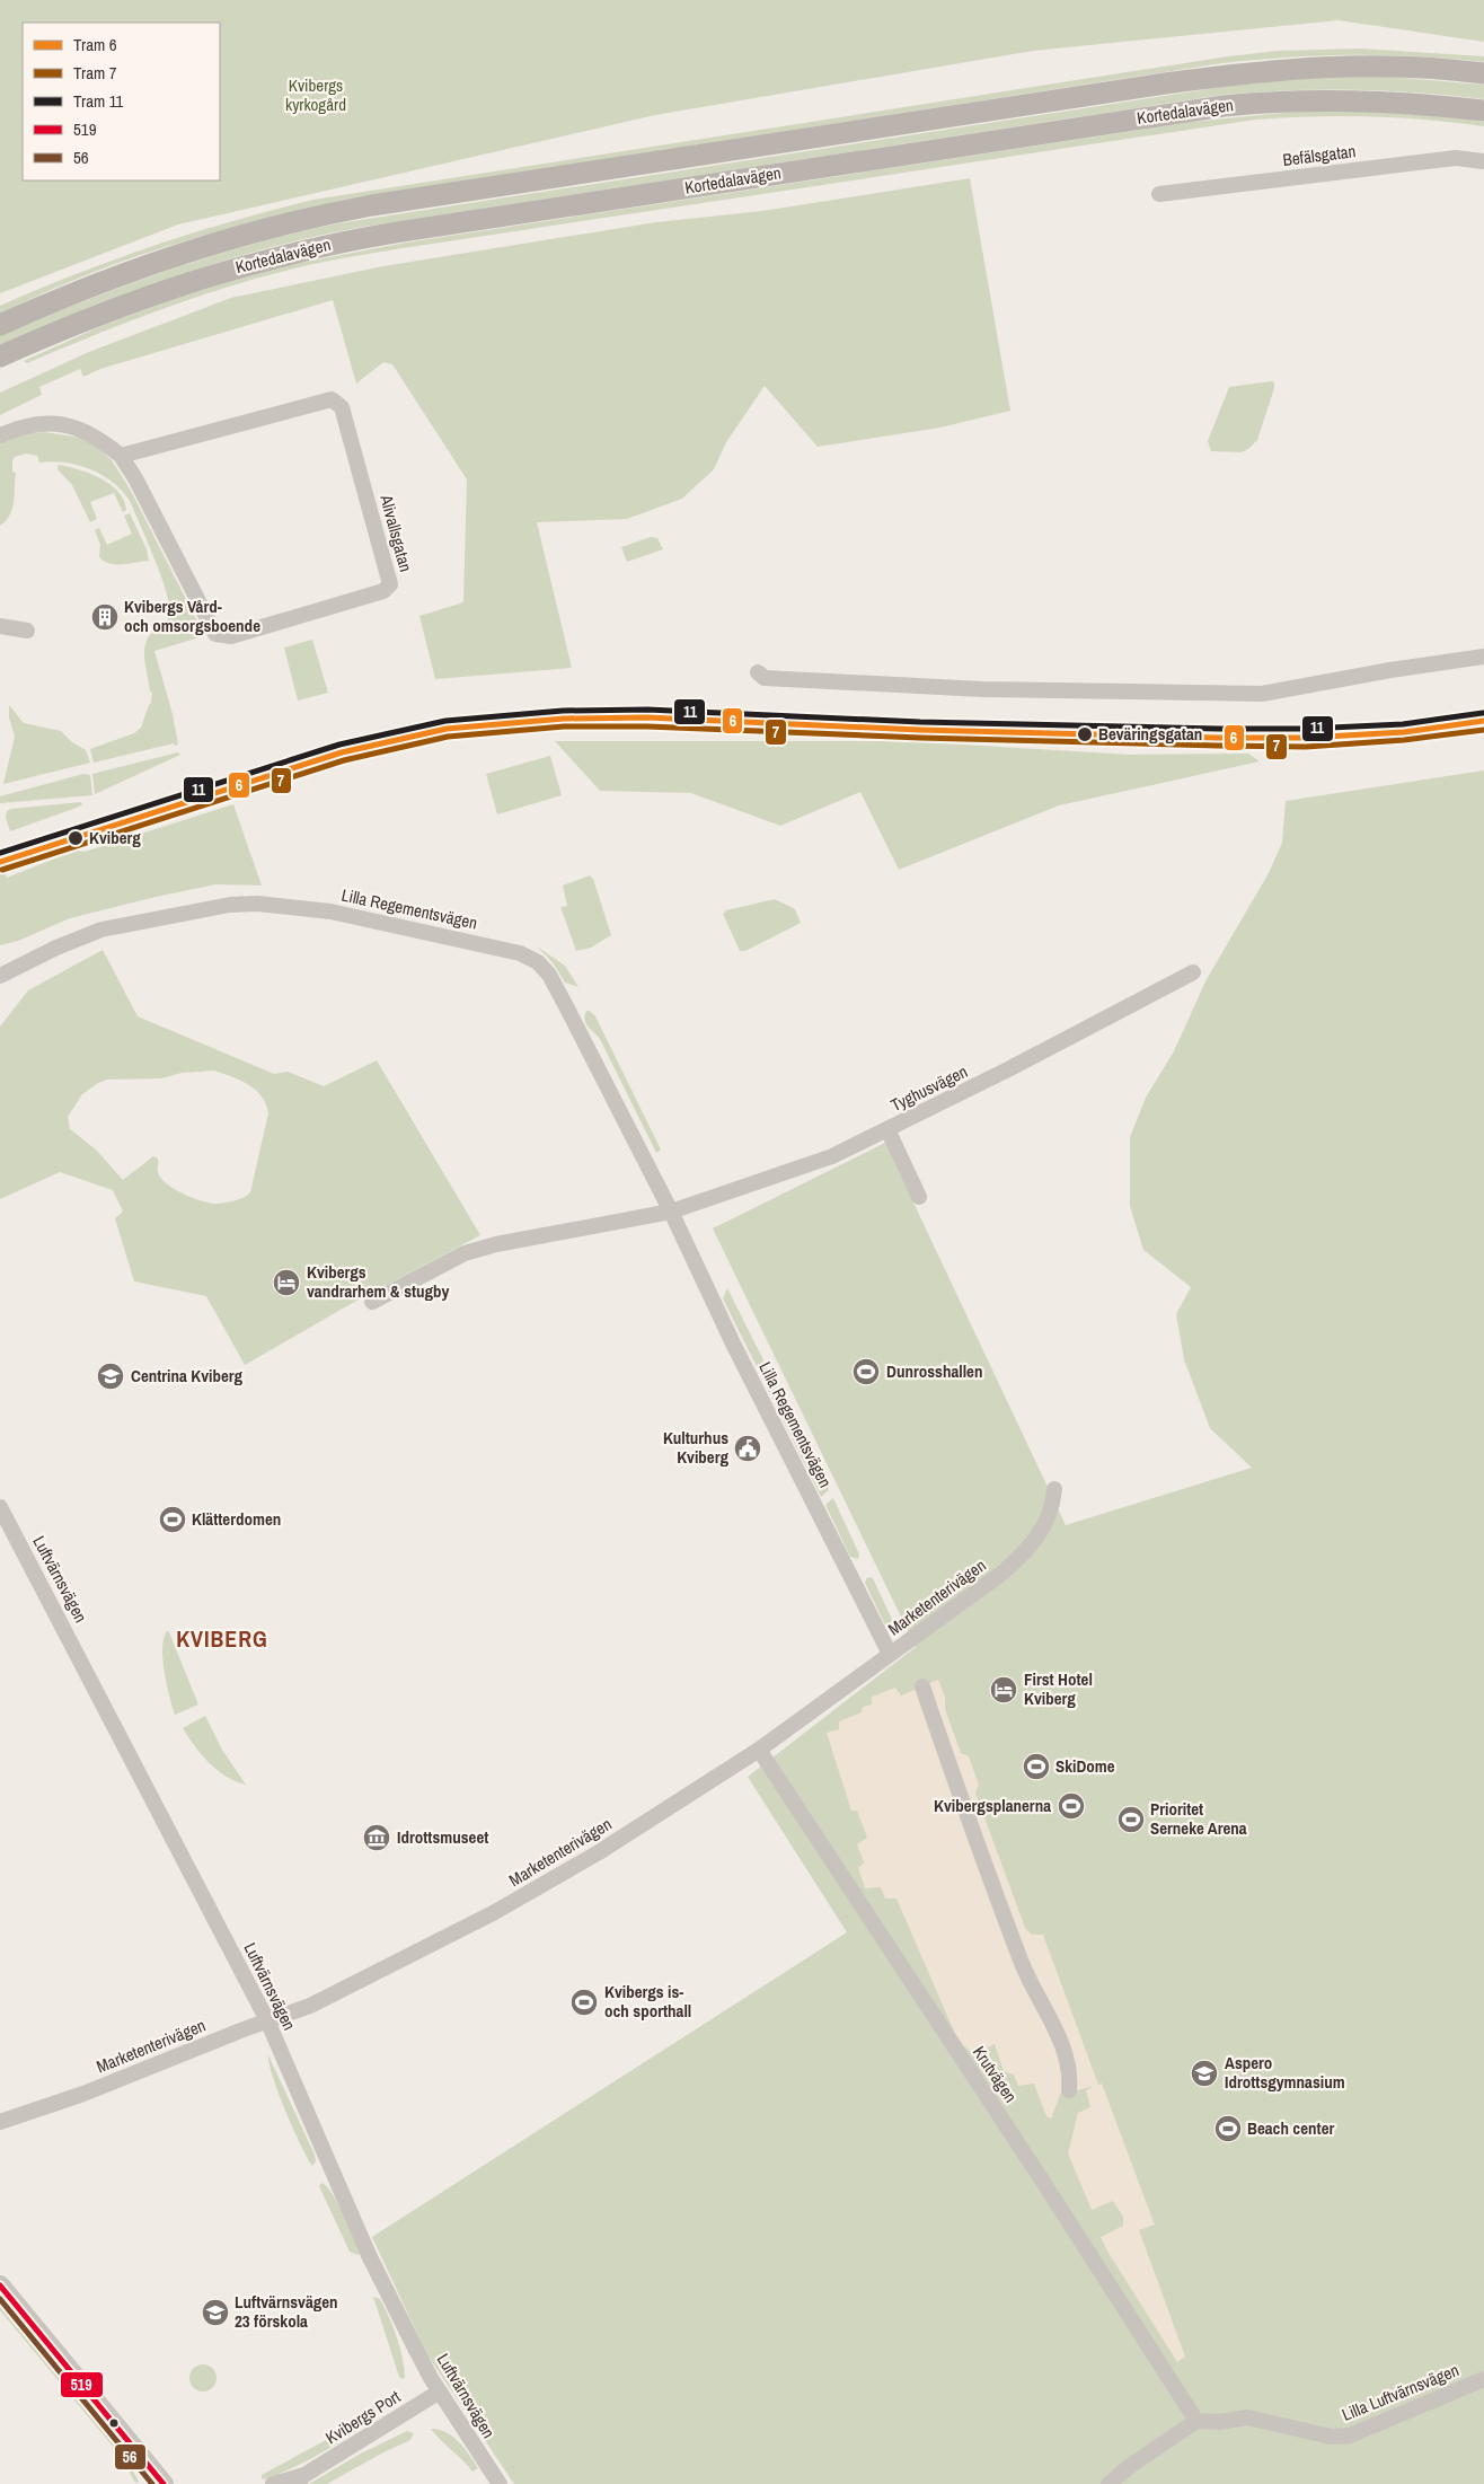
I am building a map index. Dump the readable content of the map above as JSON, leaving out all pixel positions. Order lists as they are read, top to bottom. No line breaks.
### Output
{"streets":{"main road":["Kortedalavägen"],"street":["Befälsgatan","Alivallsgatan","Lilla Regementsvägen","Tyghusvägen","Luftvärnsvägen","Marketenterivägen","Krutvägen","Lilla Luftvärnsvägen","Kvibergs Port"]},"crossings":[["Lilla Regementsvägen","Tyghusvägen"],["Lilla Regementsvägen","Marketenterivägen"],["Luftvärnsvägen","Marketenterivägen"],["Luftvärnsvägen","Kvibergs Port"],["Marketenterivägen","Krutvägen"],["Krutvägen","Lilla Luftvärnsvägen"]],"districts":["KVIBERG"],"parks":["Kvibergs kyrkogård"],"places":{"building":["Kvibergs Vård- och omsorgsboende"],"other":["Beväringsgatan","Kviberg"],"hotel":["Kvibergs vandrarhem & stugby","First Hotel Kviberg"],"sports":["Dunrosshallen","Klätterdomen","SkiDome","Kvibergsplanerna","Prioritet Serneke Arena","Kvibergs is- och sporthall","Beach center"],"school or university":["Centrina Kviberg","Aspero Idrottsgymnasium","Luftvärnsvägen 23 förskola"],"public building":["Kulturhus Kviberg"],"museum":["Idrottsmuseet"]},"lines":["tram line 11","tram line 6","tram line 7","transit line 519","transit line 56"],"legend":["Tram 6","Tram 7","Tram 11","519","56"]}
